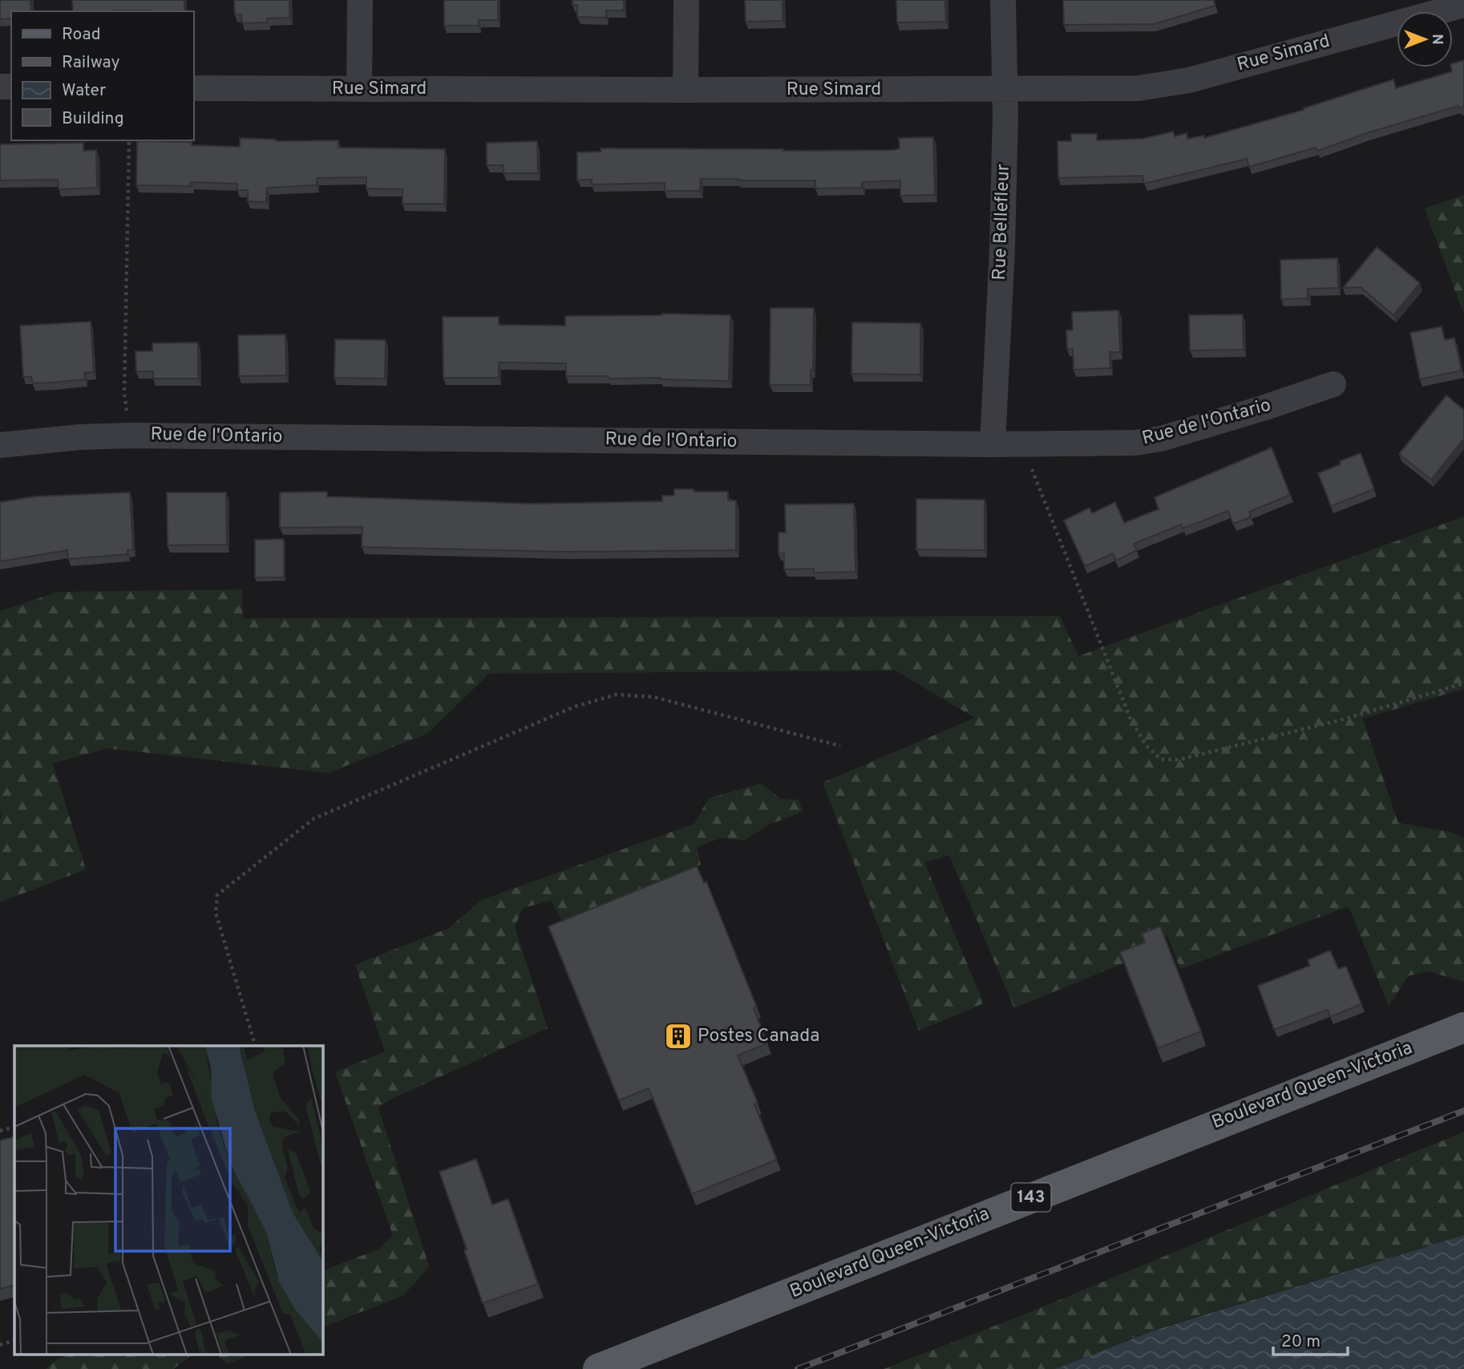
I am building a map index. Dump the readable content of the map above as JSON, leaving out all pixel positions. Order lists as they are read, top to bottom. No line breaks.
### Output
{"streets":{"main road":["Boulevard Queen-Victoria","143"],"street":["Rue Simard","Rue Bellefleur","Rue de l'Ontario"]},"crossings":[["Rue Simard","Rue Bellefleur"],["Rue Bellefleur","Rue de l'Ontario"]],"places":{"building":["Postes Canada"]},"legend":["Road","Railway","Water","Building"],"scale_bar":"20 m","north":"right"}
